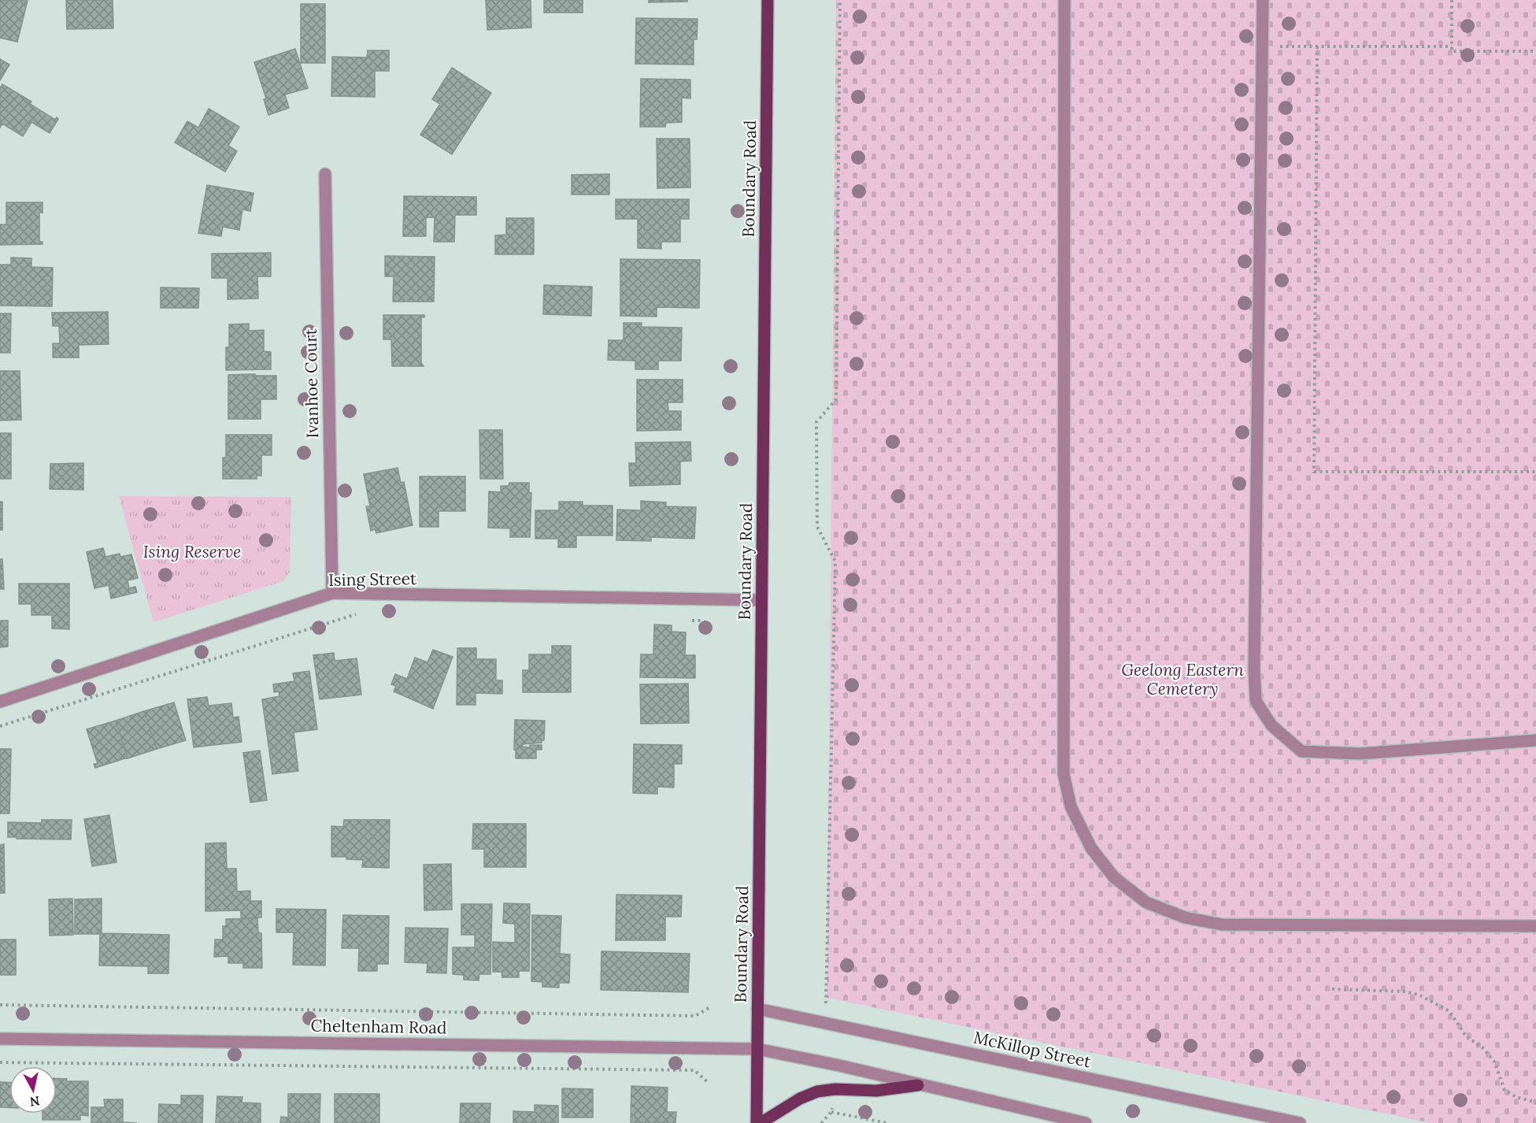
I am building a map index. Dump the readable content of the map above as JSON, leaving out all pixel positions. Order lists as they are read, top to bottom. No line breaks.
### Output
{"streets":{"main road":["Boundary Road"],"street":["Ivanhoe Court","Ising Street","Cheltenham Road","McKillop Street"]},"crossings":[["Boundary Road","Ising Street"],["Boundary Road","Cheltenham Road"],["Boundary Road","McKillop Street"],["Ivanhoe Court","Ising Street"]],"parks":["Ising Reserve","Geelong Eastern Cemetery"],"north":"bottom"}
